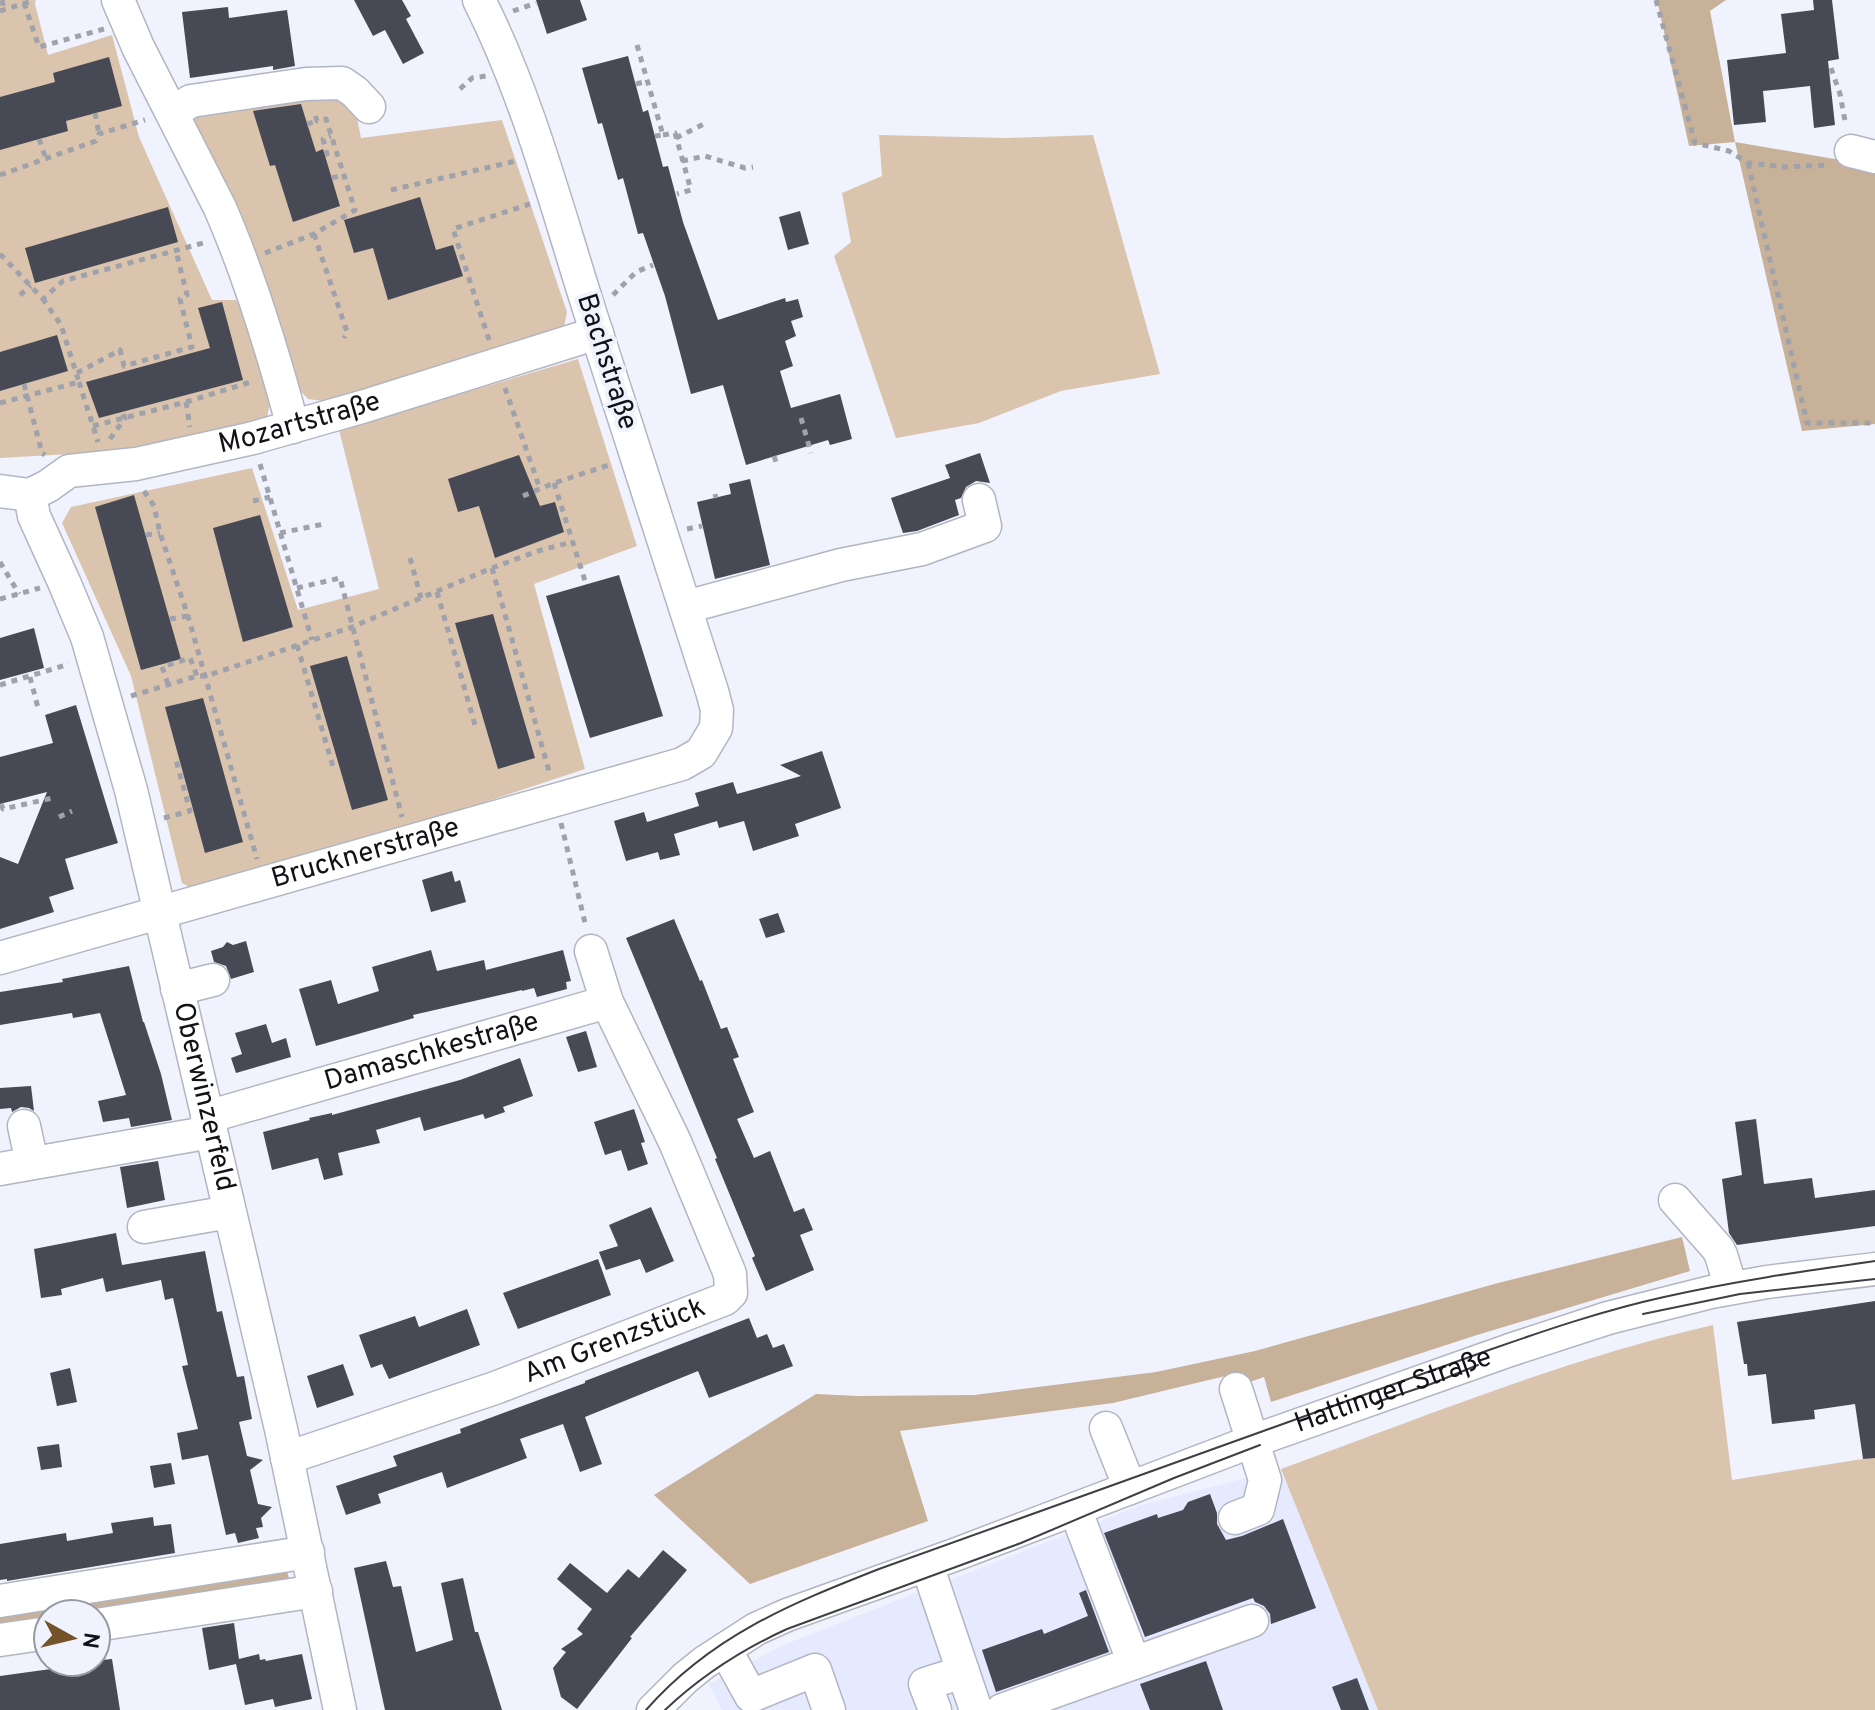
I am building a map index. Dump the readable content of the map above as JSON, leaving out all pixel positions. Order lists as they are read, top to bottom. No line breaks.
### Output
{"streets":{"street":["Bachstraße","Mozartstraße","Brucknerstraße","Damaschkestraße","Oberwinzerfeld","Am Grenzstück","Hattinger Straße"]},"crossings":[["Bachstraße","Mozartstraße"],["Bachstraße","Brucknerstraße"],["Mozartstraße","Oberwinzerfeld"],["Brucknerstraße","Oberwinzerfeld"],["Damaschkestraße","Oberwinzerfeld"],["Damaschkestraße","Am Grenzstück"],["Oberwinzerfeld","Am Grenzstück"]],"north":"right"}
